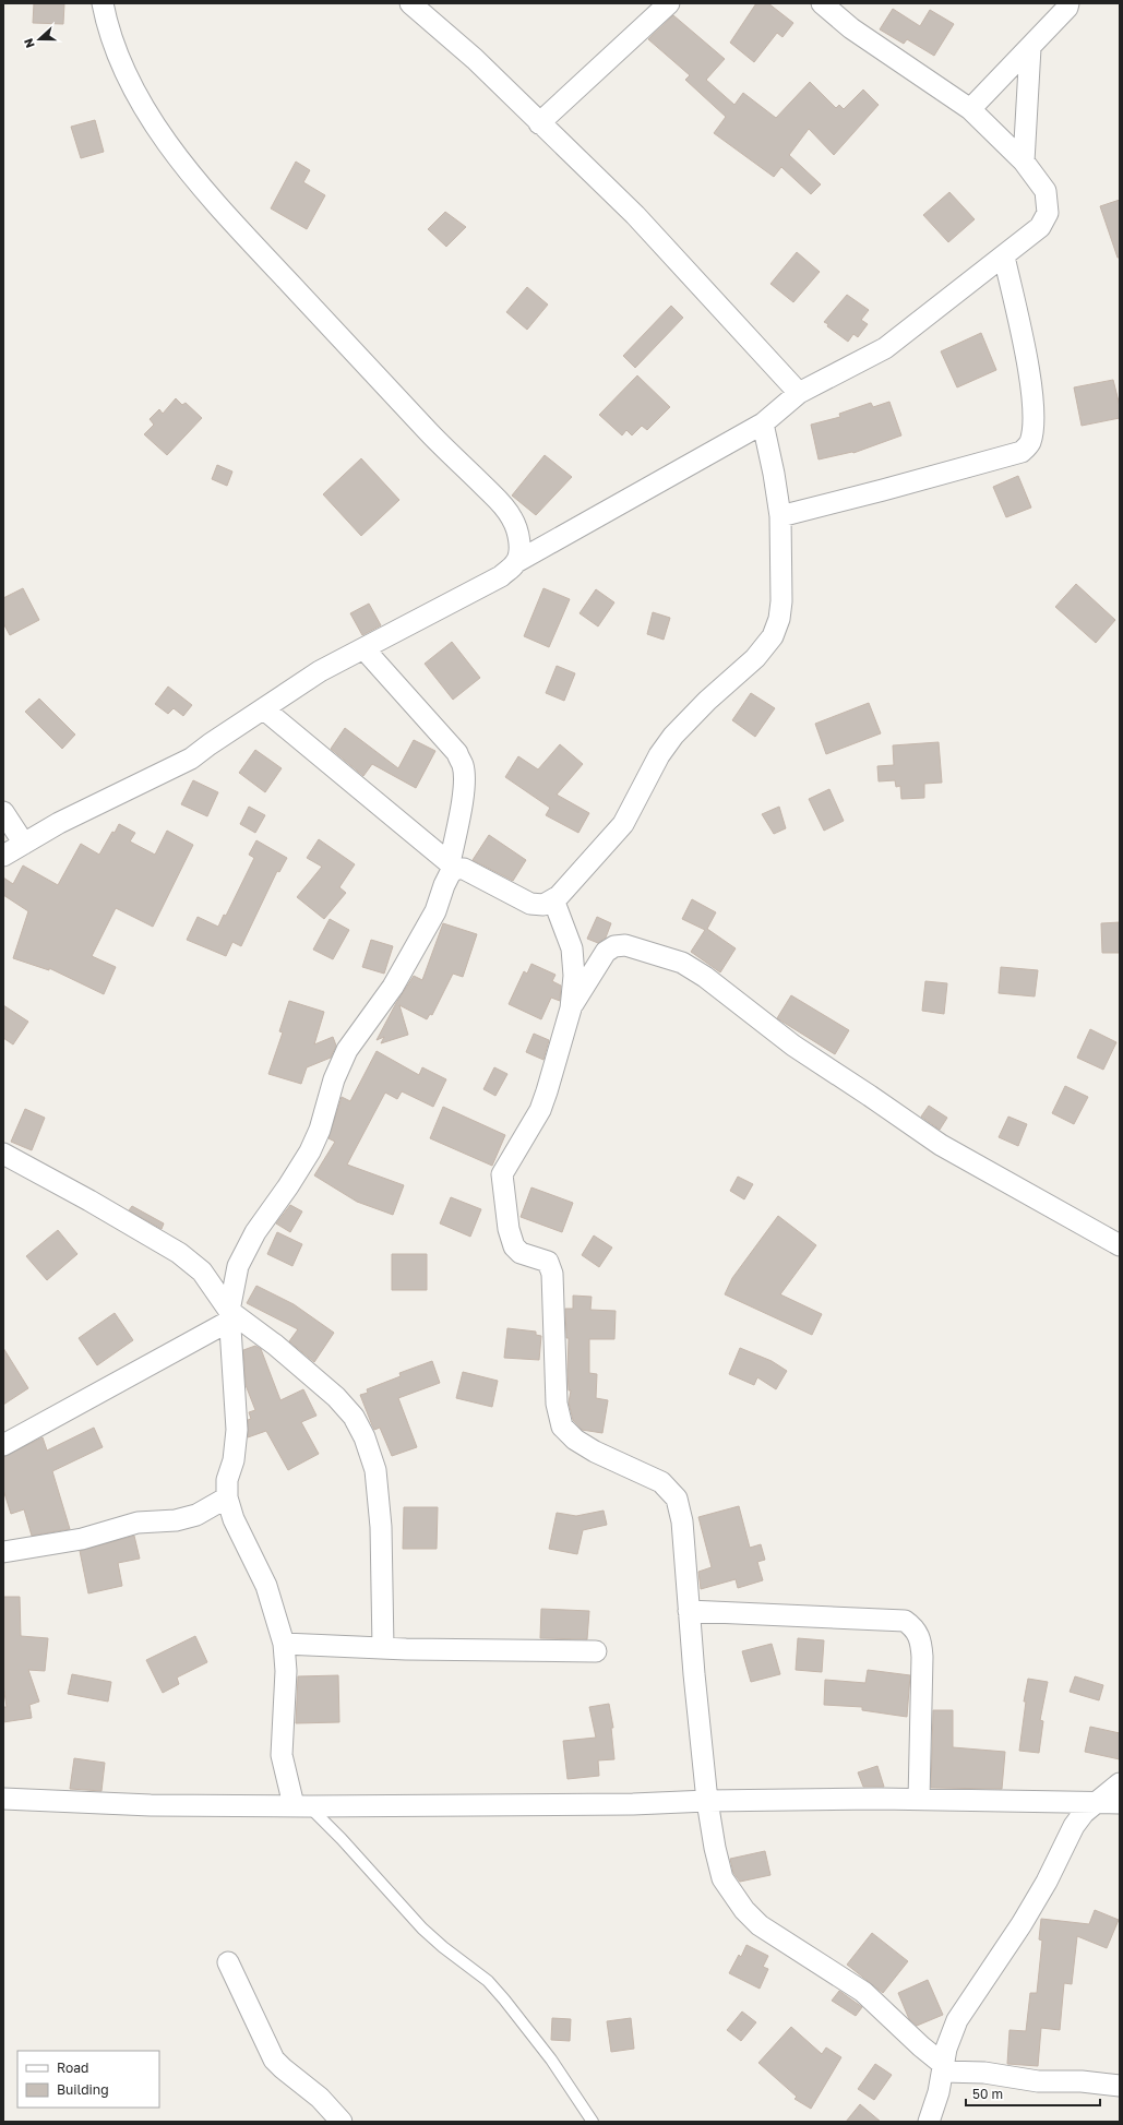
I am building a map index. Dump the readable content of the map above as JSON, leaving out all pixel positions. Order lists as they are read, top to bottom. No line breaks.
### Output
{"legend":["Road","Building"],"scale_bar":"50 m","north":"left"}
